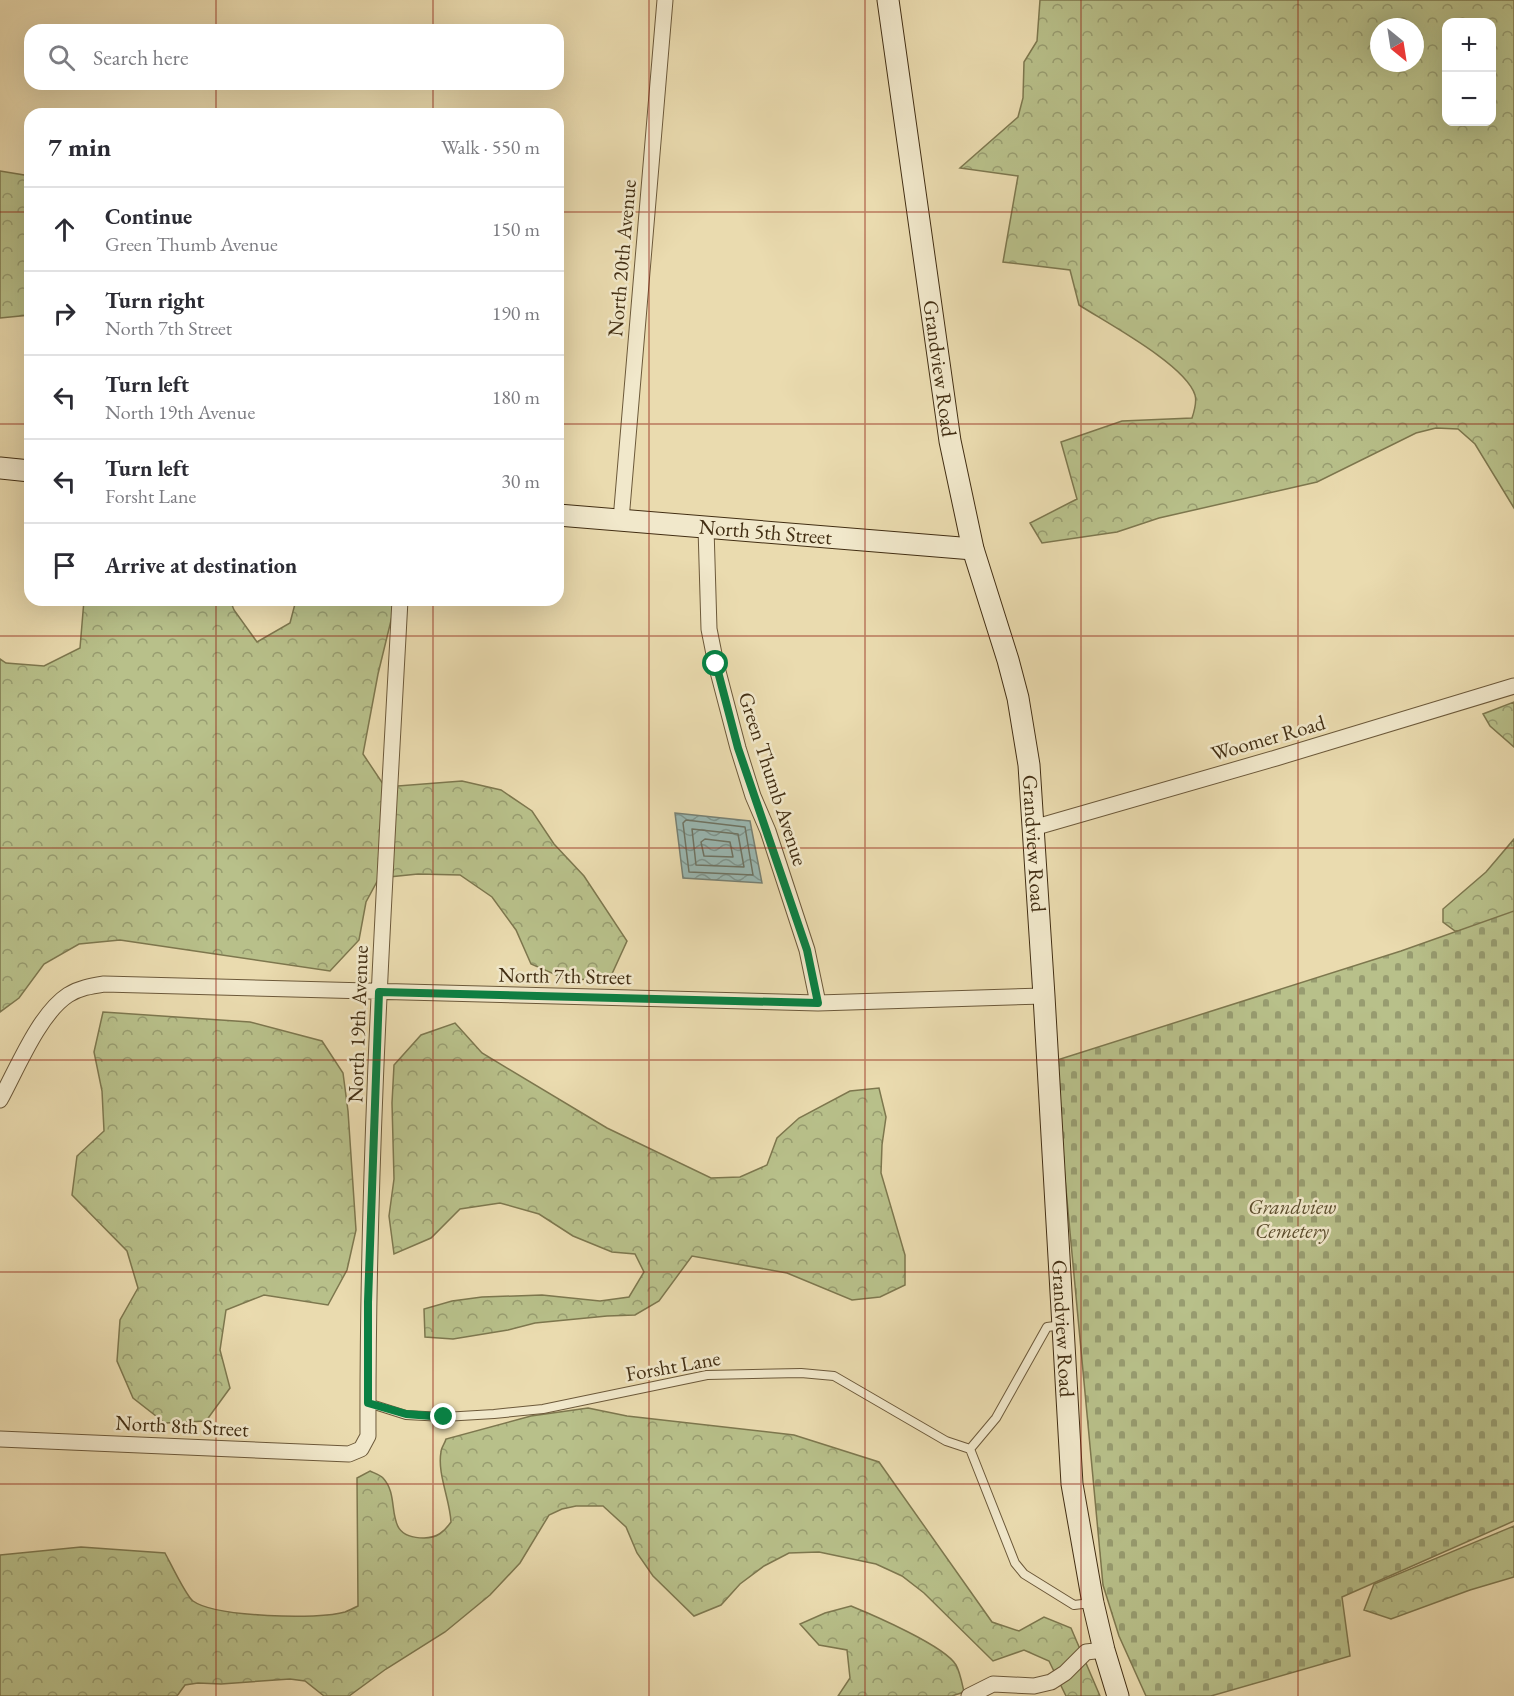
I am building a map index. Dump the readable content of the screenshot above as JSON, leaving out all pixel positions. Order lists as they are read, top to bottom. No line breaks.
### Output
{"streets":{"main road":["Grandview Road","North 5th Street"],"street":["North 20th Avenue","Woomer Road","Green Thumb Avenue","North 7th Street","North 19th Avenue","North 8th Street"],"lane":["Forsht Lane"]},"crossings":[["North 20th Avenue","North 5th Street"],["Grandview Road","North 5th Street"],["Grandview Road","Woomer Road"],["Grandview Road","North 7th Street"],["North 5th Street","Green Thumb Avenue"],["Green Thumb Avenue","North 7th Street"],["North 7th Street","North 19th Avenue"],["North 19th Avenue","Forsht Lane"],["North 19th Avenue","North 8th Street"]],"parks":["Grandview Cemetery"],"north":"bottom right","page":{"map_buttons":["+","−"],"search":"Search here","heading":["7 min","Walk · 550 m"],"list":[["Continue","Green Thumb Avenue","150 m"],["Turn right","North 7th Street","190 m"],["Turn left","North 19th Avenue","180 m"],["Turn left","Forsht Lane","30 m"],"Arrive at destination"]}}
